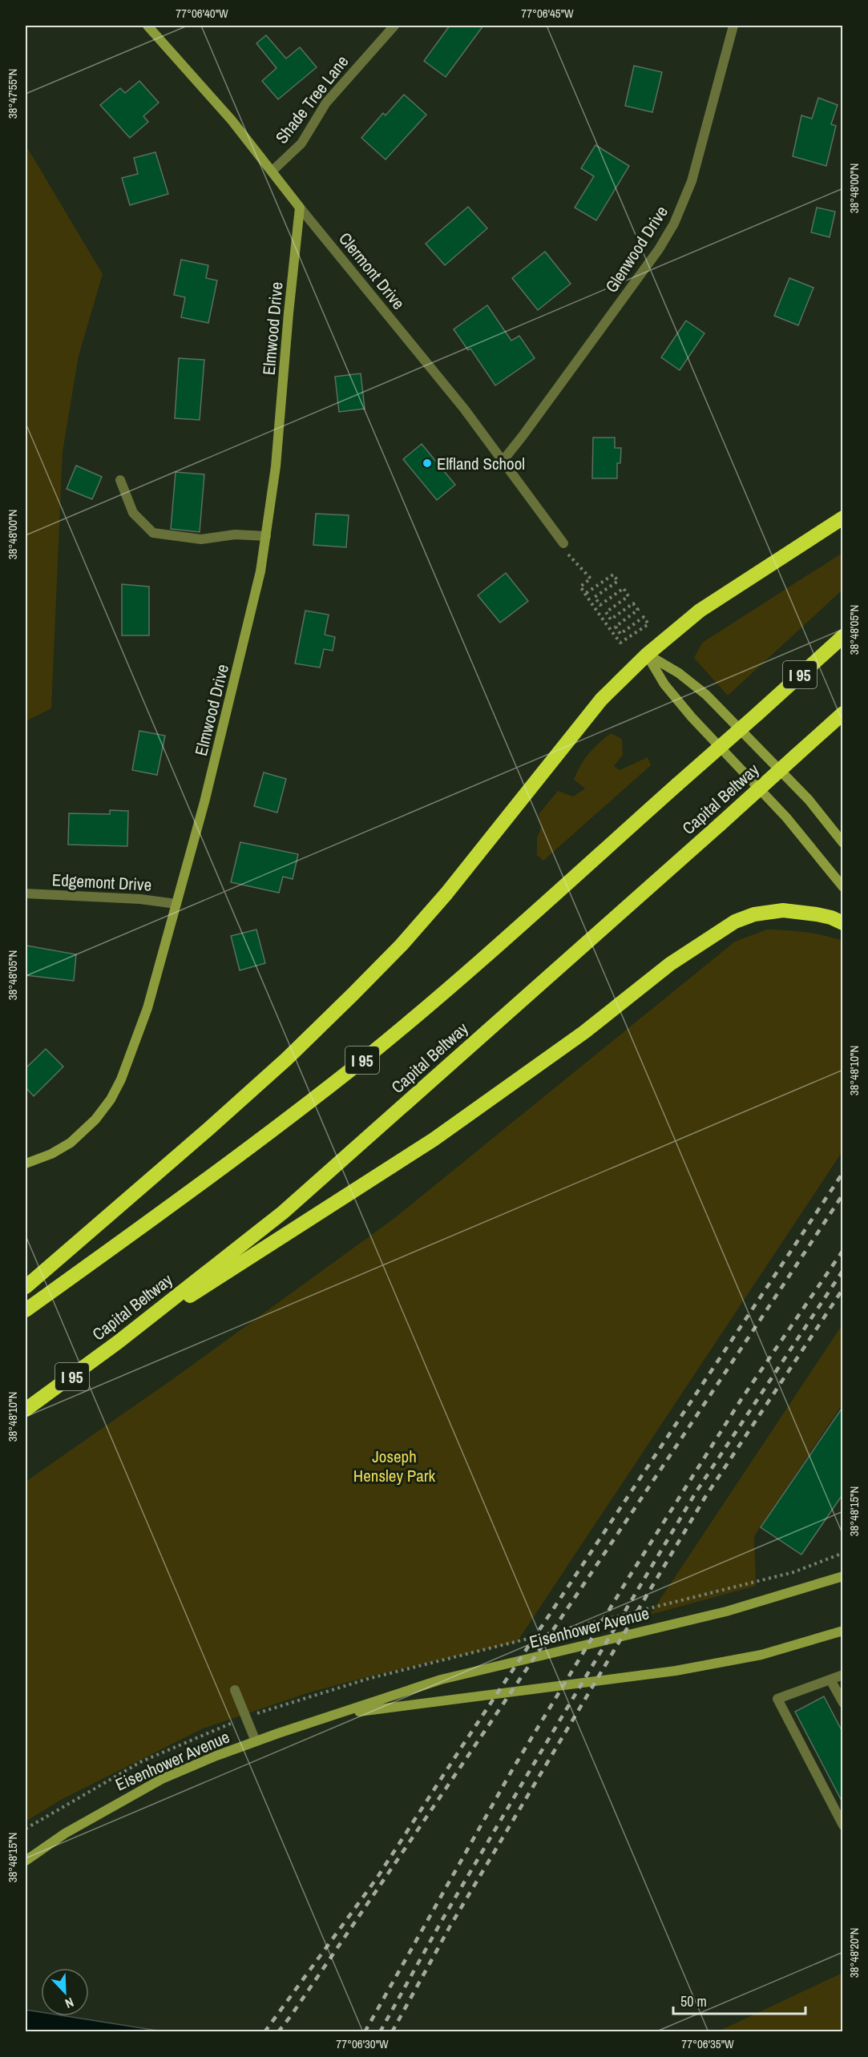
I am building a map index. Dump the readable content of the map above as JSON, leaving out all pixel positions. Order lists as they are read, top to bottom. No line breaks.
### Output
{"streets":{"highway":["I 95","Capital Beltway"],"main road":["Clermont Drive","Elmwood Drive","Eisenhower Avenue"],"street":["Shade Tree Lane","Glenwood Drive","Edgemont Drive"]},"crossings":[["Shade Tree Lane","Clermont Drive"],["Glenwood Drive","Clermont Drive"],["Clermont Drive","Elmwood Drive"],["Elmwood Drive","Edgemont Drive"]],"parks":["Joseph Hensley Park"],"places":["Elfland School"],"scale_bar":"50 m","north":"bottom right","coordinates":["77°06'40\"W","77°06'45\"W","38°47'55\"N","38°48'00\"N","38°48'05\"N","38°48'10\"N","38°48'15\"N","38°48'20\"N","77°06'30\"W","77°06'35\"W"]}
